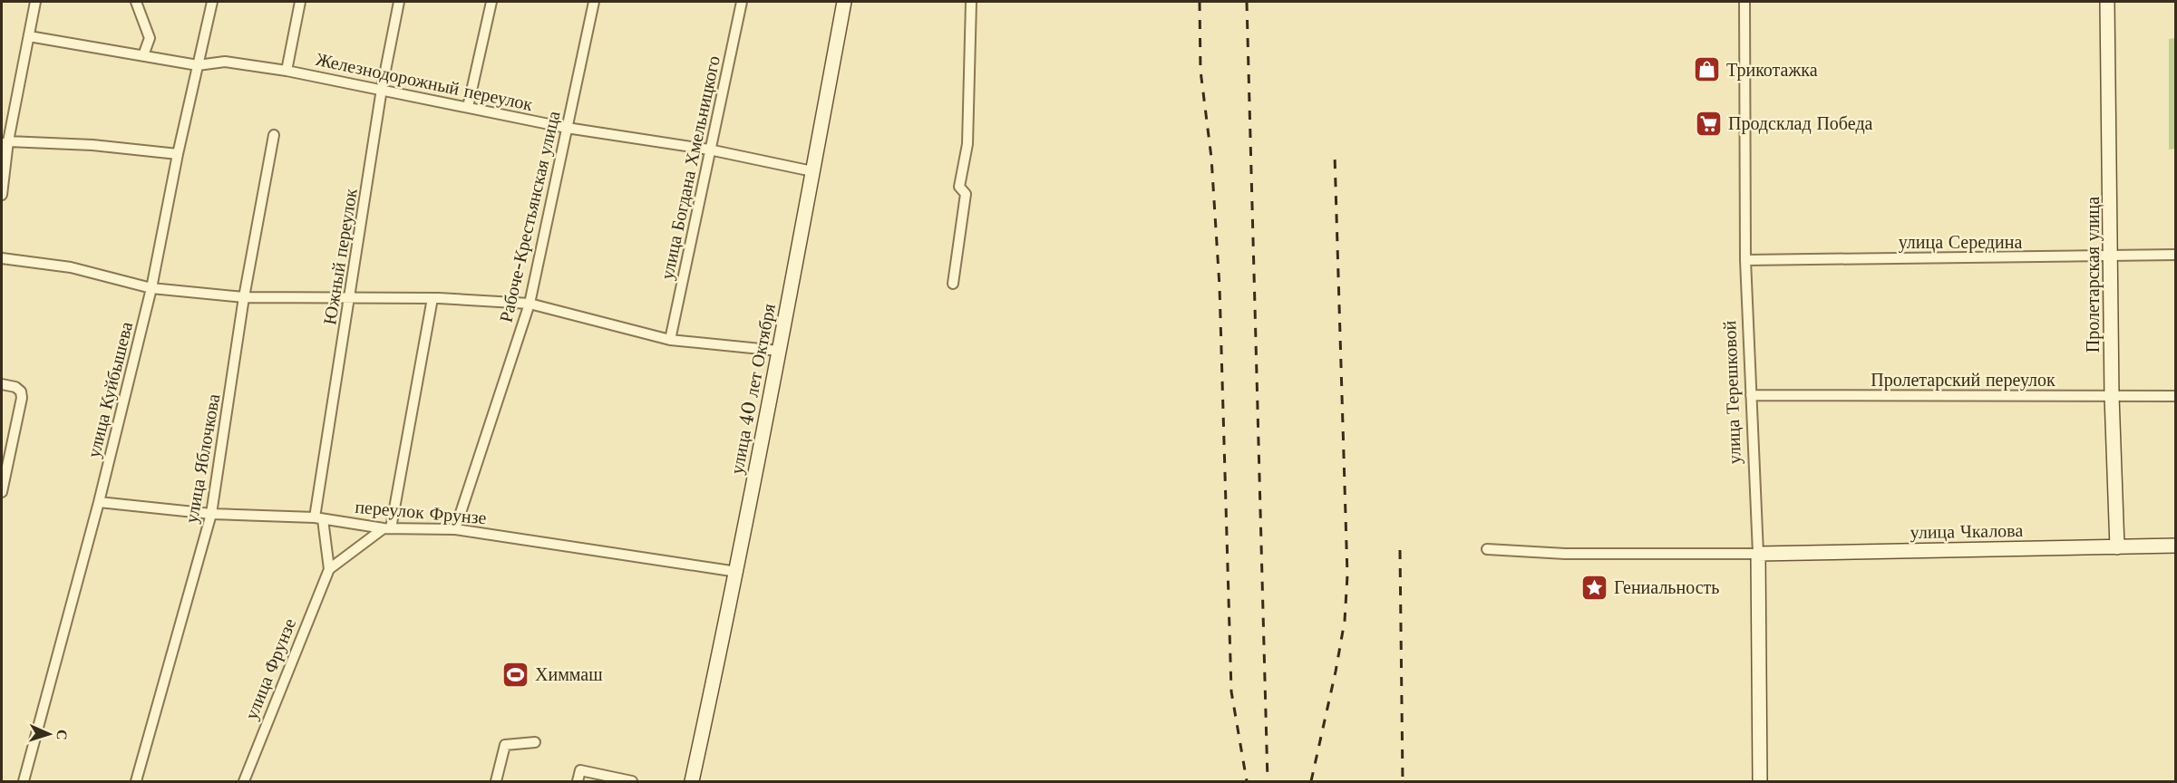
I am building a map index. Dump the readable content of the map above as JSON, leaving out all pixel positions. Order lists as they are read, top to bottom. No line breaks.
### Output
{"streets":{"street":["Железнодорожный переулок","улица Богдана Хмельницкого","Рабоче-Крестьянская улица","улица Середина","Южный переулок","Пролетарская улица","Пролетарский переулок","улица 40 лет Октября","улица Куйбышева","улица Терешковой","улица Яблочкова","переулок Фрунзе","улица Чкалова","улица Фрунзе"]},"crossings":[["Железнодорожный переулок","улица Богдана Хмельницкого"],["Железнодорожный переулок","Рабоче-Крестьянская улица"],["Железнодорожный переулок","Южный переулок"],["Железнодорожный переулок","улица 40 лет Октября"],["Железнодорожный переулок","улица Куйбышева"],["Рабоче-Крестьянская улица","переулок Фрунзе"],["улица Середина","Пролетарская улица"],["улица Середина","улица Терешковой"],["Южный переулок","переулок Фрунзе"],["Южный переулок","улица Фрунзе"],["Пролетарская улица","Пролетарский переулок"],["Пролетарская улица","улица Чкалова"],["Пролетарский переулок","улица Терешковой"],["улица 40 лет Октября","переулок Фрунзе"],["улица Куйбышева","переулок Фрунзе"],["улица Терешковой","улица Чкалова"],["улица Яблочкова","переулок Фрунзе"],["переулок Фрунзе","улица Фрунзе"]],"places":{"shop":["Трикотажка"],"supermarket":["Продсклад Победа"],"place":["Гениальность"],"sports":["Химмаш"]},"north":"right"}
